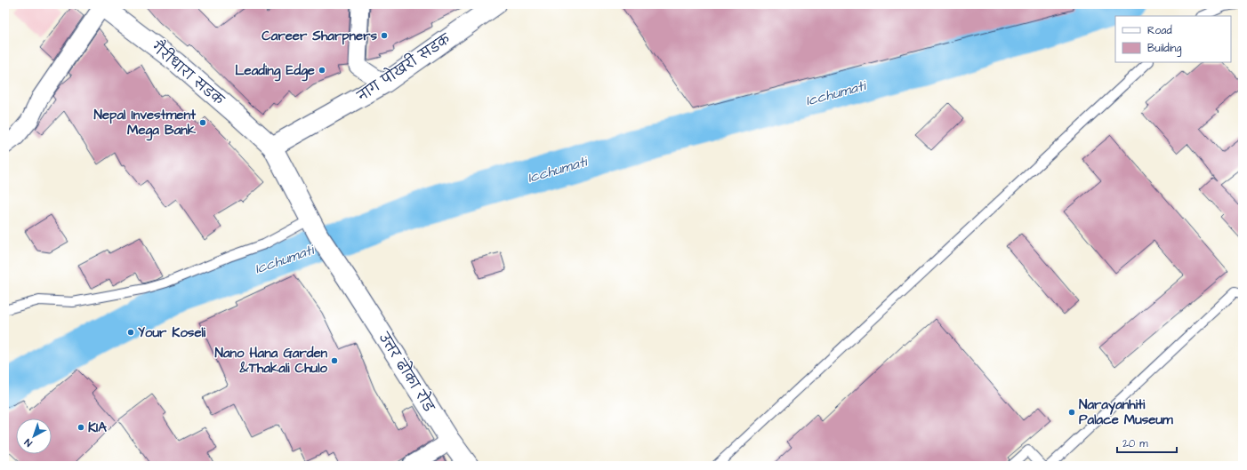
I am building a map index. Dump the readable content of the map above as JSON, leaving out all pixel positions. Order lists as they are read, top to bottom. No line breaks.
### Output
{"streets":{"main road":["नाग पोखरी सडक","गैरीधारा सडक","उत्तर ढोका रोड"]},"crossings":[["नाग पोखरी सडक","गैरीधारा सडक"],["नाग पोखरी सडक","उत्तर ढोका रोड"],["गैरीधारा सडक","उत्तर ढोका रोड"]],"water":["Icchumati"],"places":["Career Sharpners","Leading Edge","Nepal Investment Mega Bank","Your Koseli","Nano Hana Garden &Thakali Chulo","Narayanhiti Palace Museum","KIA"],"legend":["Road","Building"],"scale_bar":"20 m","north":"bottom left"}
